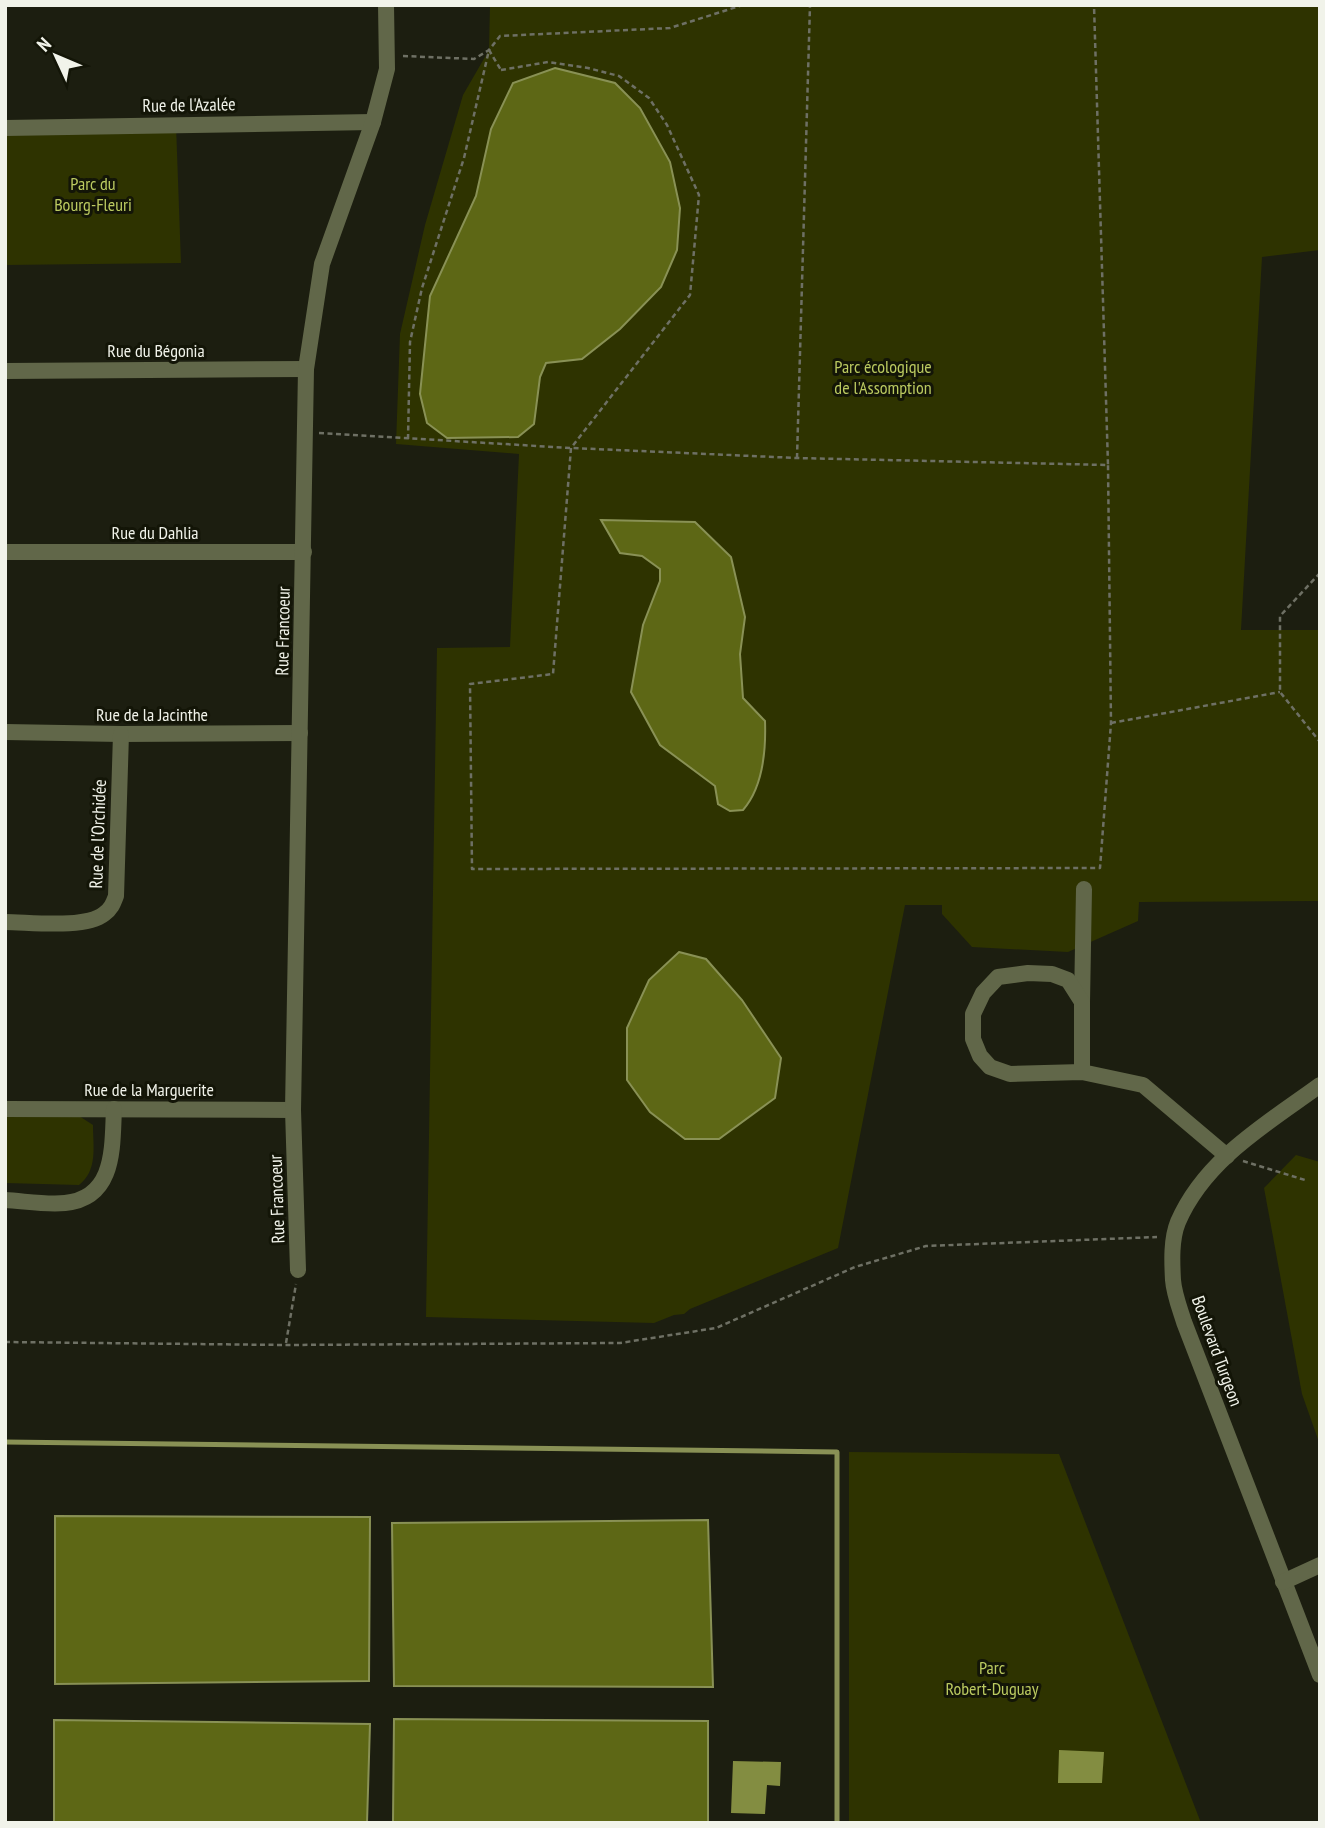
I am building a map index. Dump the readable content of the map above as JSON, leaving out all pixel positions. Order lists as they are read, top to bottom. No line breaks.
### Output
{"streets":{"street":["Rue de l'Azalée","Rue du Bégonia","Rue du Dahlia","Rue Francoeur","Rue de la Jacinthe","Rue de l'Orchidée","Rue de la Marguerite","Boulevard Turgeon"]},"crossings":[["Rue de l'Azalée","Rue Francoeur"],["Rue du Bégonia","Rue Francoeur"],["Rue du Dahlia","Rue Francoeur"],["Rue Francoeur","Rue de la Jacinthe"],["Rue Francoeur","Rue de la Marguerite"],["Rue de la Jacinthe","Rue de l'Orchidée"]],"parks":["Parc du Bourg-Fleuri","Parc écologique de l'Assomption","Parc Robert-Duguay"],"north":"top left"}
